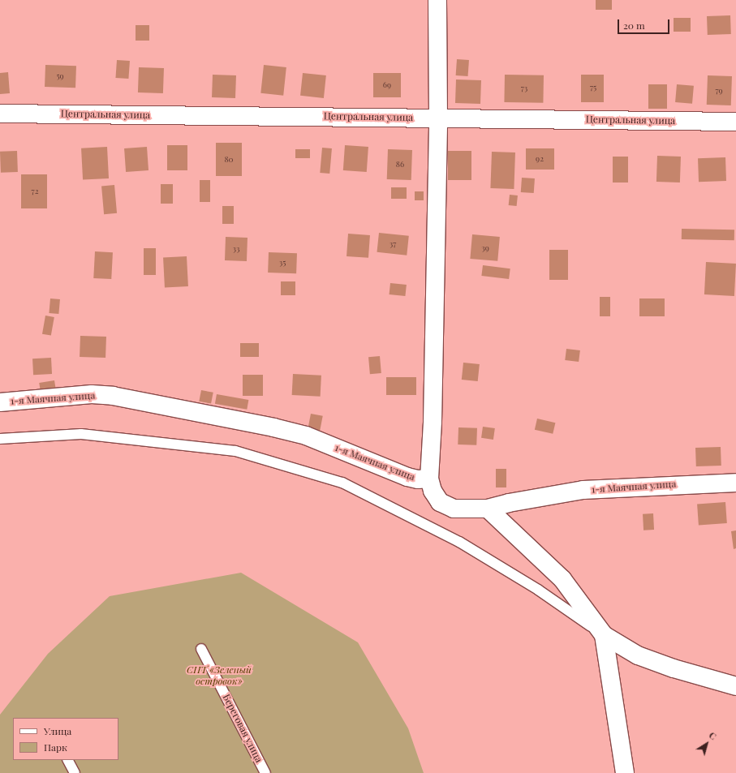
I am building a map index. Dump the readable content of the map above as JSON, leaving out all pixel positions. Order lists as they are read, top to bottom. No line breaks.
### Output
{"streets":{"street":["Центральная улица","1-я Маячная улица"],"lane":["Береговая улица"]},"parks":["СНТ «Зеленый островок»"],"house_numbers":["59","69","75","73","79","92","80","86","72","37","39","33","35"],"legend":["Улица","Парк"],"scale_bar":"20 m","north":"top right"}
